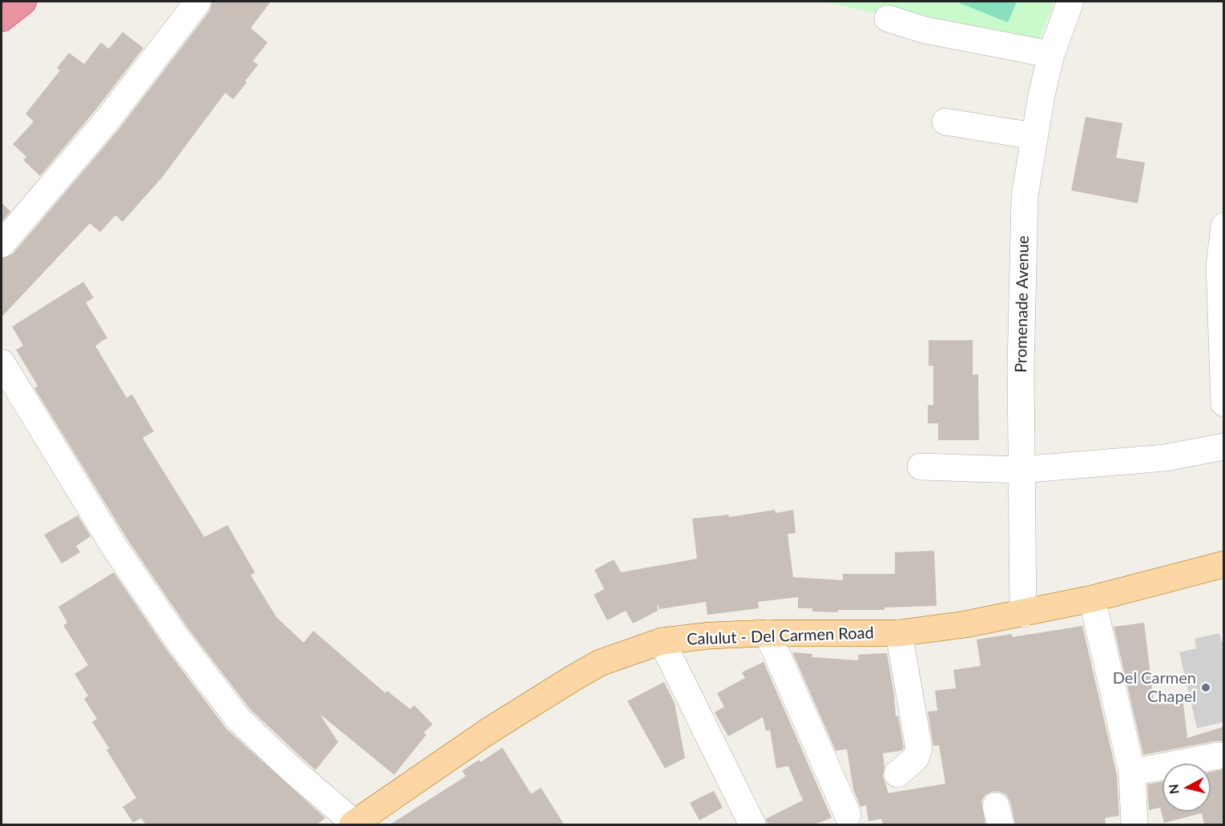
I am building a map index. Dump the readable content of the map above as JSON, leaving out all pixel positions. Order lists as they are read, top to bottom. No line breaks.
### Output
{"streets":{"main road":["Calulut - Del Carmen Road"],"street":["Promenade Avenue"]},"crossings":[["Promenade Avenue","Calulut - Del Carmen Road"]],"places":["Del Carmen Chapel"],"north":"left"}
